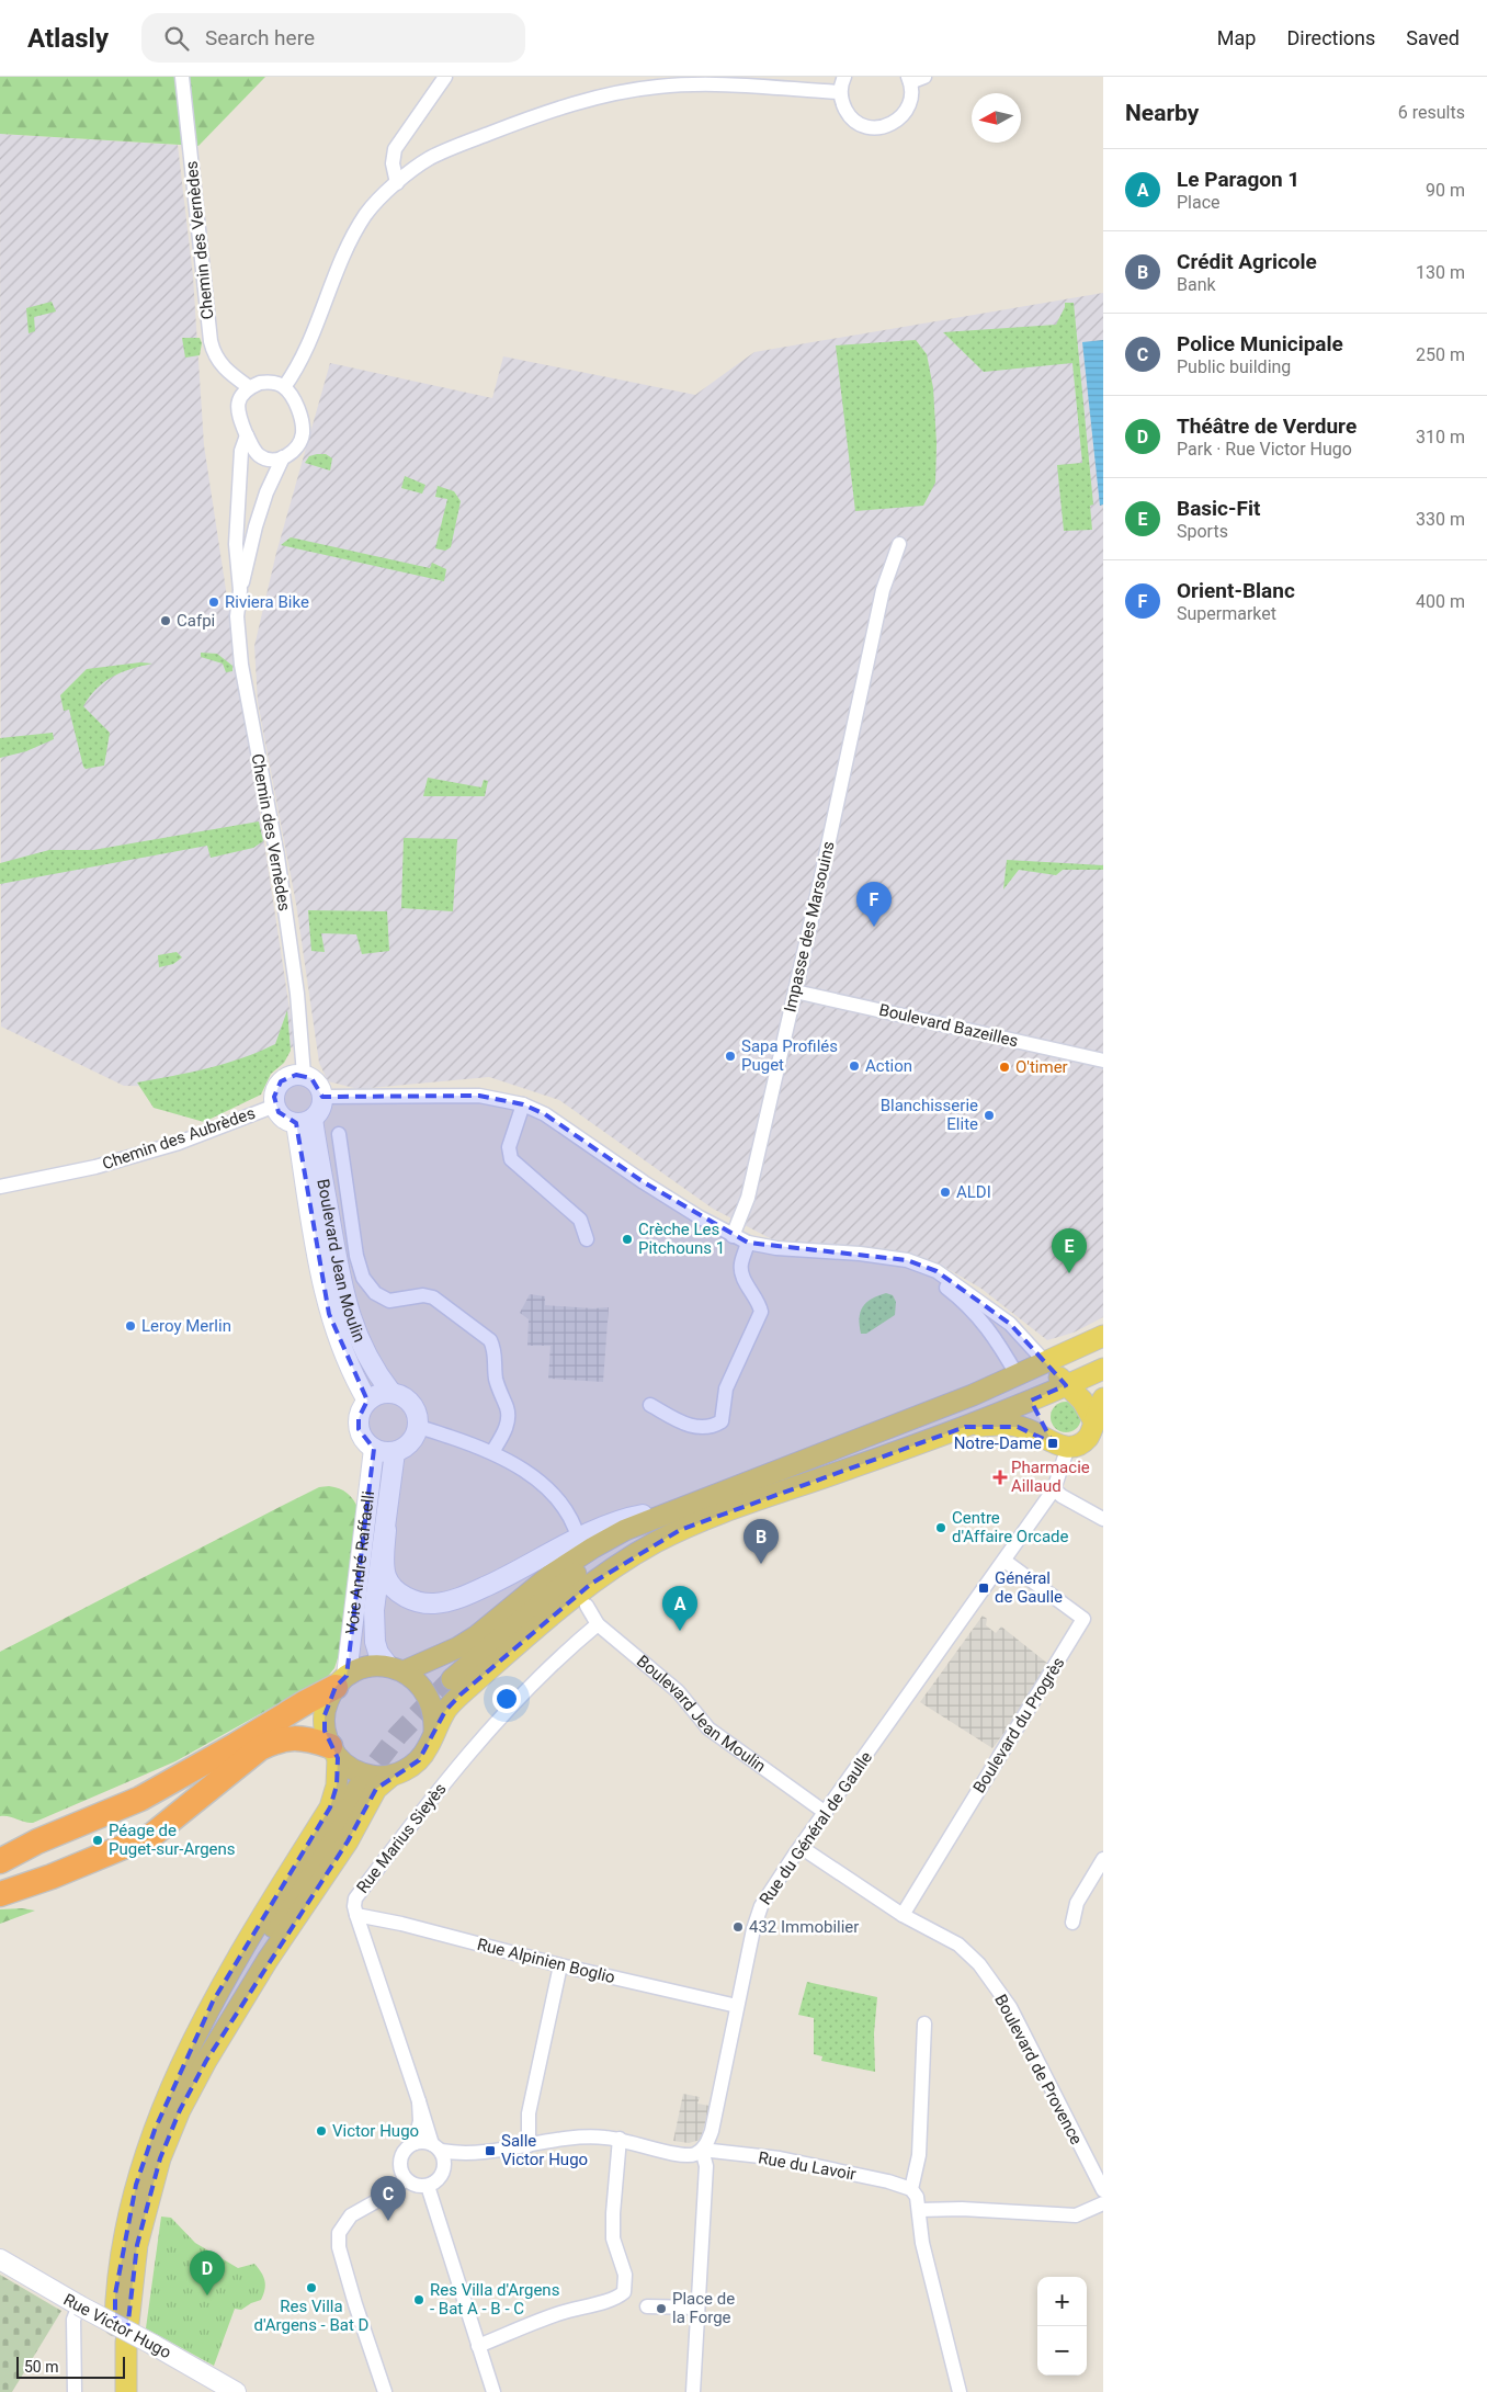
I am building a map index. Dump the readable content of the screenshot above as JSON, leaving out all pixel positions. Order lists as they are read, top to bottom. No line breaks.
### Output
{"streets":{"street":["Chemin des Vernèdes","Impasse des Marsouins","Boulevard Bazeilles","Chemin des Aubrèdes","Boulevard Jean Moulin","Voie André Raffaelli","Boulevard du Progrès","Rue du Général de Gaulle","Rue Marius Sieyès","Rue Alpinien Boglio","Boulevard de Provence","Rue du Lavoir","Rue Victor Hugo"]},"crossings":[["Chemin des Vernèdes","Chemin des Aubrèdes"],["Chemin des Vernèdes","Boulevard Jean Moulin"],["Impasse des Marsouins","Boulevard Bazeilles"],["Chemin des Aubrèdes","Boulevard Jean Moulin"],["Boulevard Jean Moulin","Voie André Raffaelli"],["Boulevard Jean Moulin","Rue du Général de Gaulle"],["Boulevard Jean Moulin","Rue Marius Sieyès"],["Boulevard du Progrès","Rue du Général de Gaulle"],["Boulevard du Progrès","Boulevard de Provence"],["Rue du Général de Gaulle","Rue Alpinien Boglio"],["Rue du Général de Gaulle","Boulevard de Provence"],["Rue du Général de Gaulle","Rue du Lavoir"],["Rue Marius Sieyès","Rue Alpinien Boglio"]],"places":{"other":["Riviera Bike","Cafpi","Sapa Profilés Puget","Action","O'timer","Blanchisserie Elite","ALDI","Crèche Les Pitchouns 1","Leroy Merlin","Centre d'Affaire Orcade","Péage de Puget-sur-Argens","432 Immobilier","Victor Hugo","Res Villa d'Argens - Bat D","Res Villa d'Argens - Bat A - B - C","Place de la Forge"],"transit":["Notre-Dame","Général de Gaulle","Salle Victor Hugo"],"health":["Pharmacie Aillaud"]},"scale_bar":"50 m","north":"left","page":{"header":"Atlasly","search":"Search here","nav":["Map","Directions","Saved"],"heading":["Nearby","6 results"],"list":[{"mark":"A","name":"Le Paragon 1","note":"Place","value":"90 m"},{"mark":"B","name":"Crédit Agricole","note":"Bank","value":"130 m"},{"mark":"C","name":"Police Municipale","note":"Public building","value":"250 m"},{"mark":"D","name":"Théâtre de Verdure","note":"Park · Rue Victor Hugo","value":"310 m"},{"mark":"E","name":"Basic-Fit","note":"Sports","value":"330 m"},{"mark":"F","name":"Orient-Blanc","note":"Supermarket","value":"400 m"}],"pins":["F","E","B","A","C","D"],"map_buttons":["+","−"],"scale":"50 m"}}
